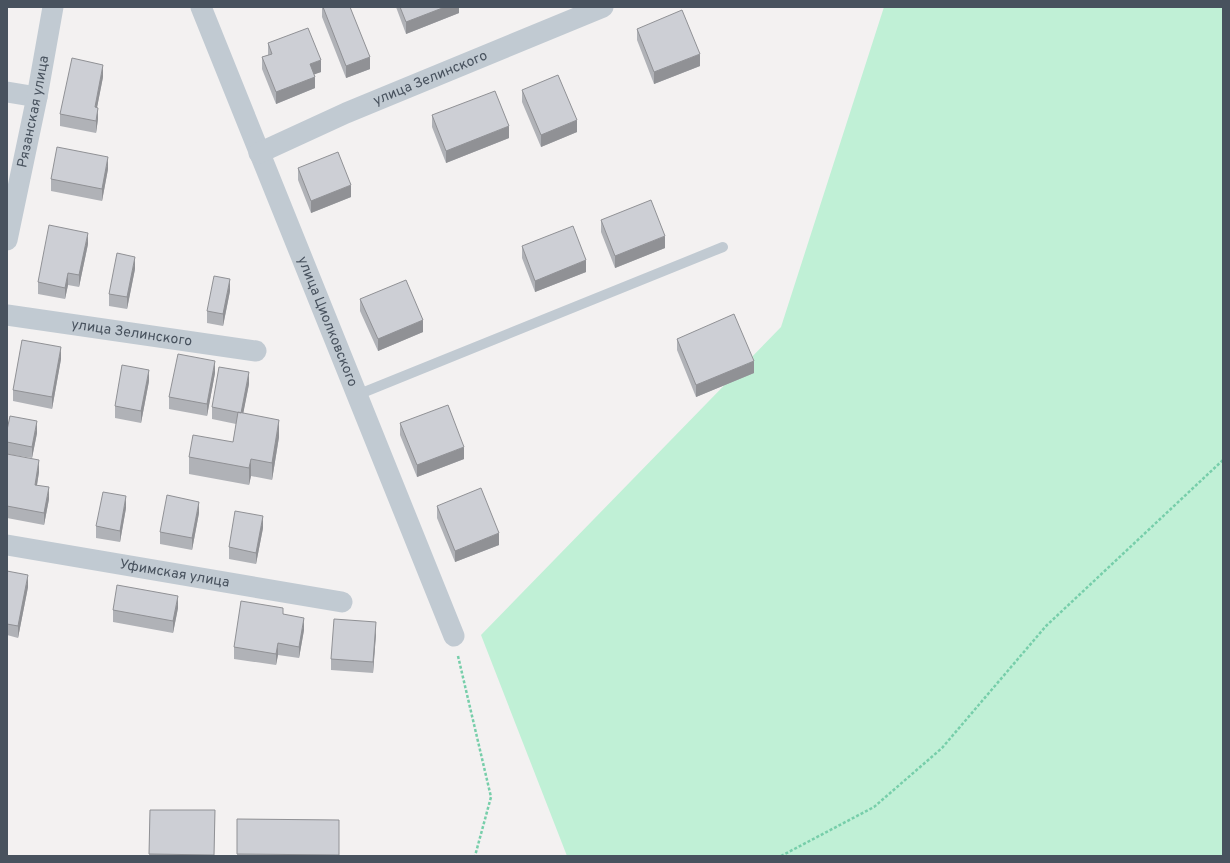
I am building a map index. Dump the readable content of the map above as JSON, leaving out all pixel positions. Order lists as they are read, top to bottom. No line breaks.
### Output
{"streets":{"street":["улица Зелинского","Рязанская улица","улица Циолковского","Уфимская улица"]},"crossings":[["улица Зелинского","улица Циолковского"]]}
